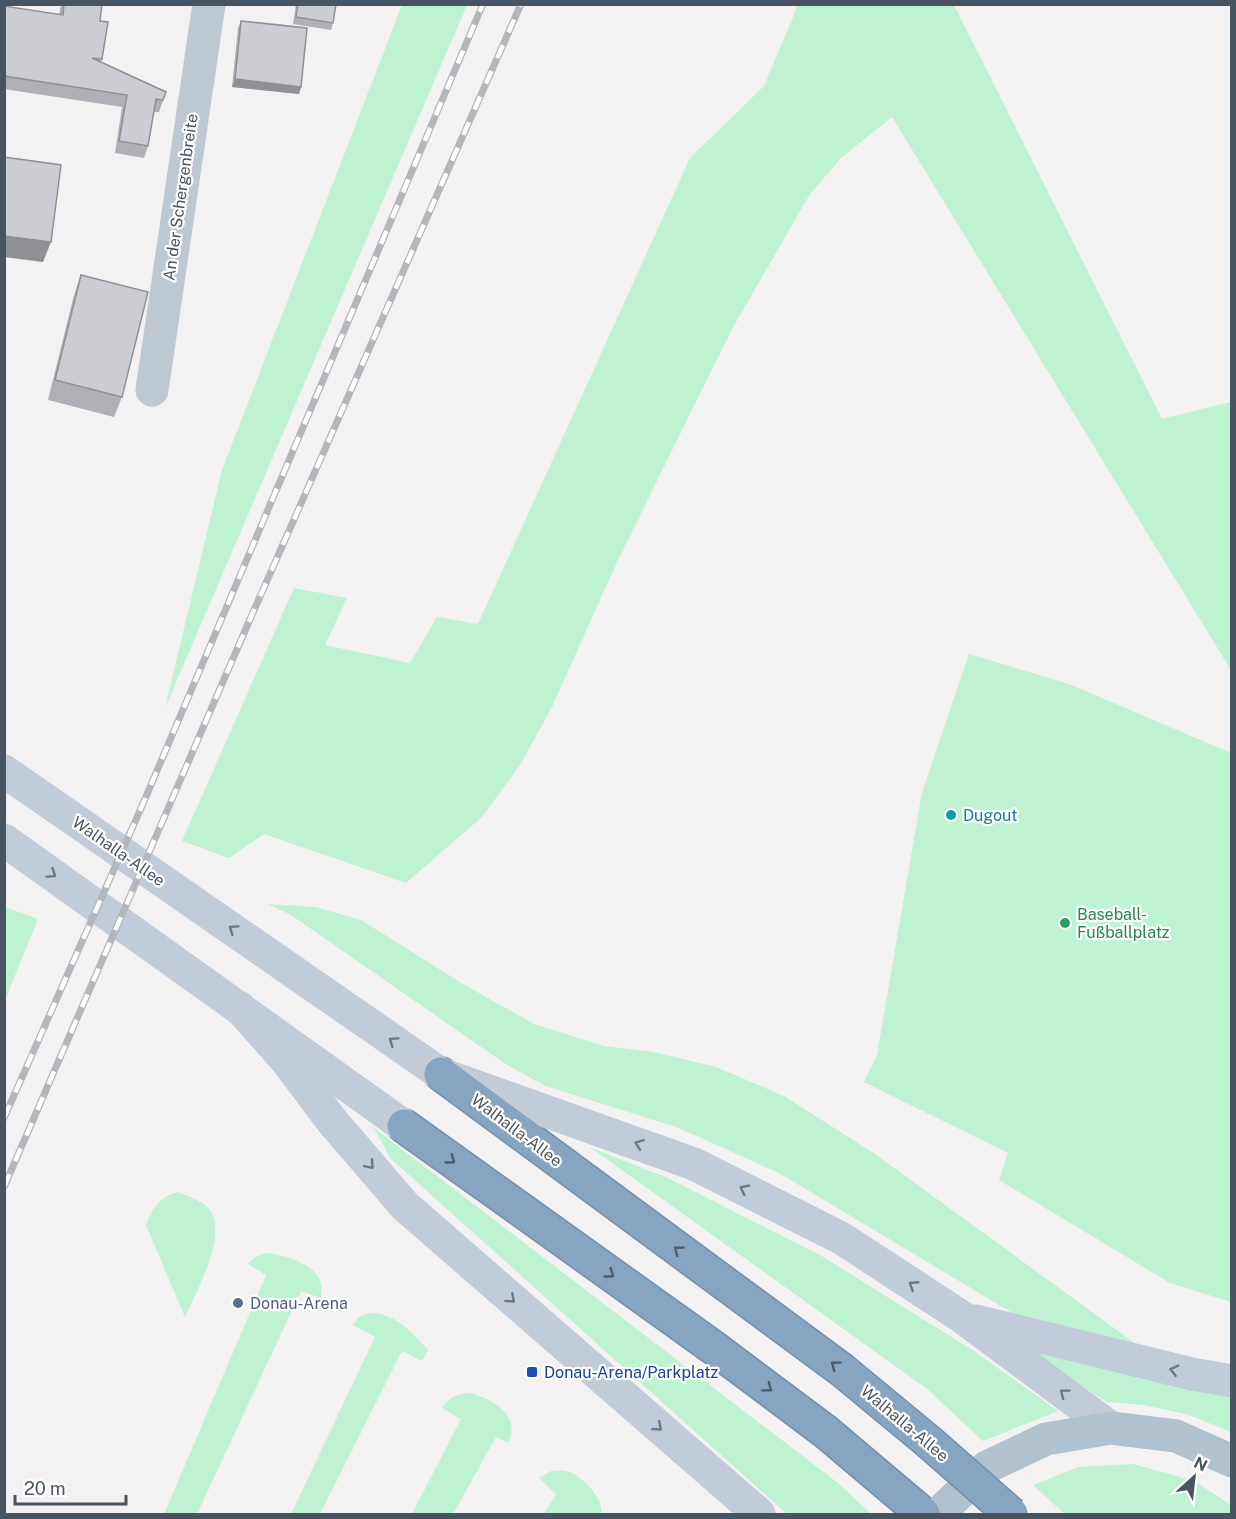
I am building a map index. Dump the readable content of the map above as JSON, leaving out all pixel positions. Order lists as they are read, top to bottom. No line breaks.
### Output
{"streets":{"highway":["Walhalla-Allee"],"street":["An der Schergenbreite"]},"places":{"other":["Dugout","Baseball- Fußballplatz","Donau-Arena"],"transit":["Donau-Arena/Parkplatz"]},"scale_bar":"20 m","north":"top right"}
